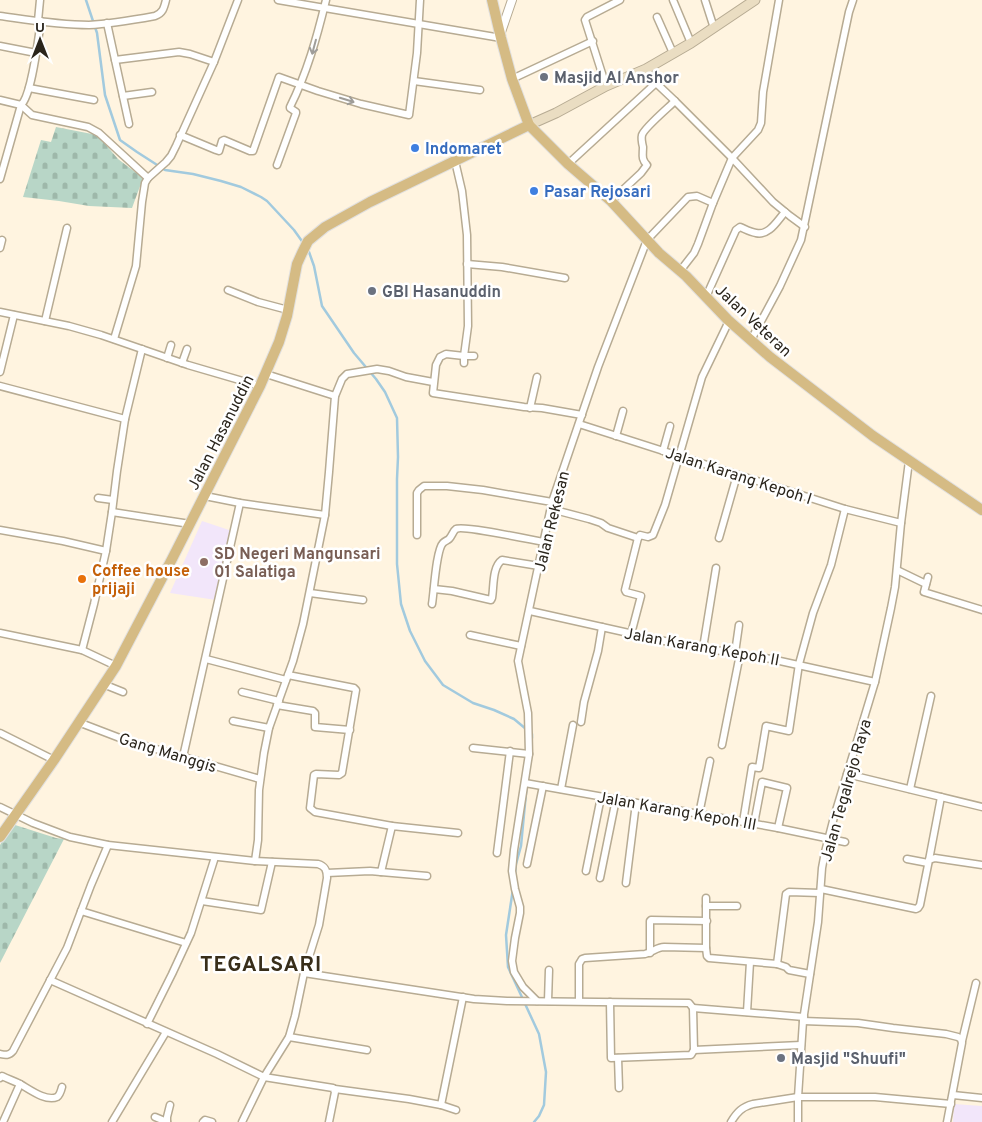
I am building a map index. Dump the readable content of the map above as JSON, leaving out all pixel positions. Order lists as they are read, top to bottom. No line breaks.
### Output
{"streets":{"main road":["Jalan Veteran","Jalan Hasanuddin"],"street":["Jalan Karang Kepoh I","Jalan Rekesan","Jalan Karang Kepoh II","Gang Manggis","Jalan Tegalrejo Raya","Jalan Karang Kepoh III"]},"crossings":[["Jalan Veteran","Jalan Hasanuddin"],["Jalan Veteran","Jalan Rekesan"],["Jalan Veteran","Jalan Tegalrejo Raya"],["Jalan Hasanuddin","Gang Manggis"],["Jalan Karang Kepoh I","Jalan Rekesan"],["Jalan Karang Kepoh I","Jalan Tegalrejo Raya"],["Jalan Rekesan","Jalan Karang Kepoh II"],["Jalan Rekesan","Jalan Karang Kepoh III"],["Jalan Karang Kepoh II","Jalan Tegalrejo Raya"],["Jalan Tegalrejo Raya","Jalan Karang Kepoh III"]],"districts":["TEGALSARI"],"places":["Masjid Al Anshor","Indomaret","Pasar Rejosari","GBI Hasanuddin","SD Negeri Mangunsari 01 Salatiga","Coffee house prijaji","Masjid \"Shuufi\""],"north":"top"}
